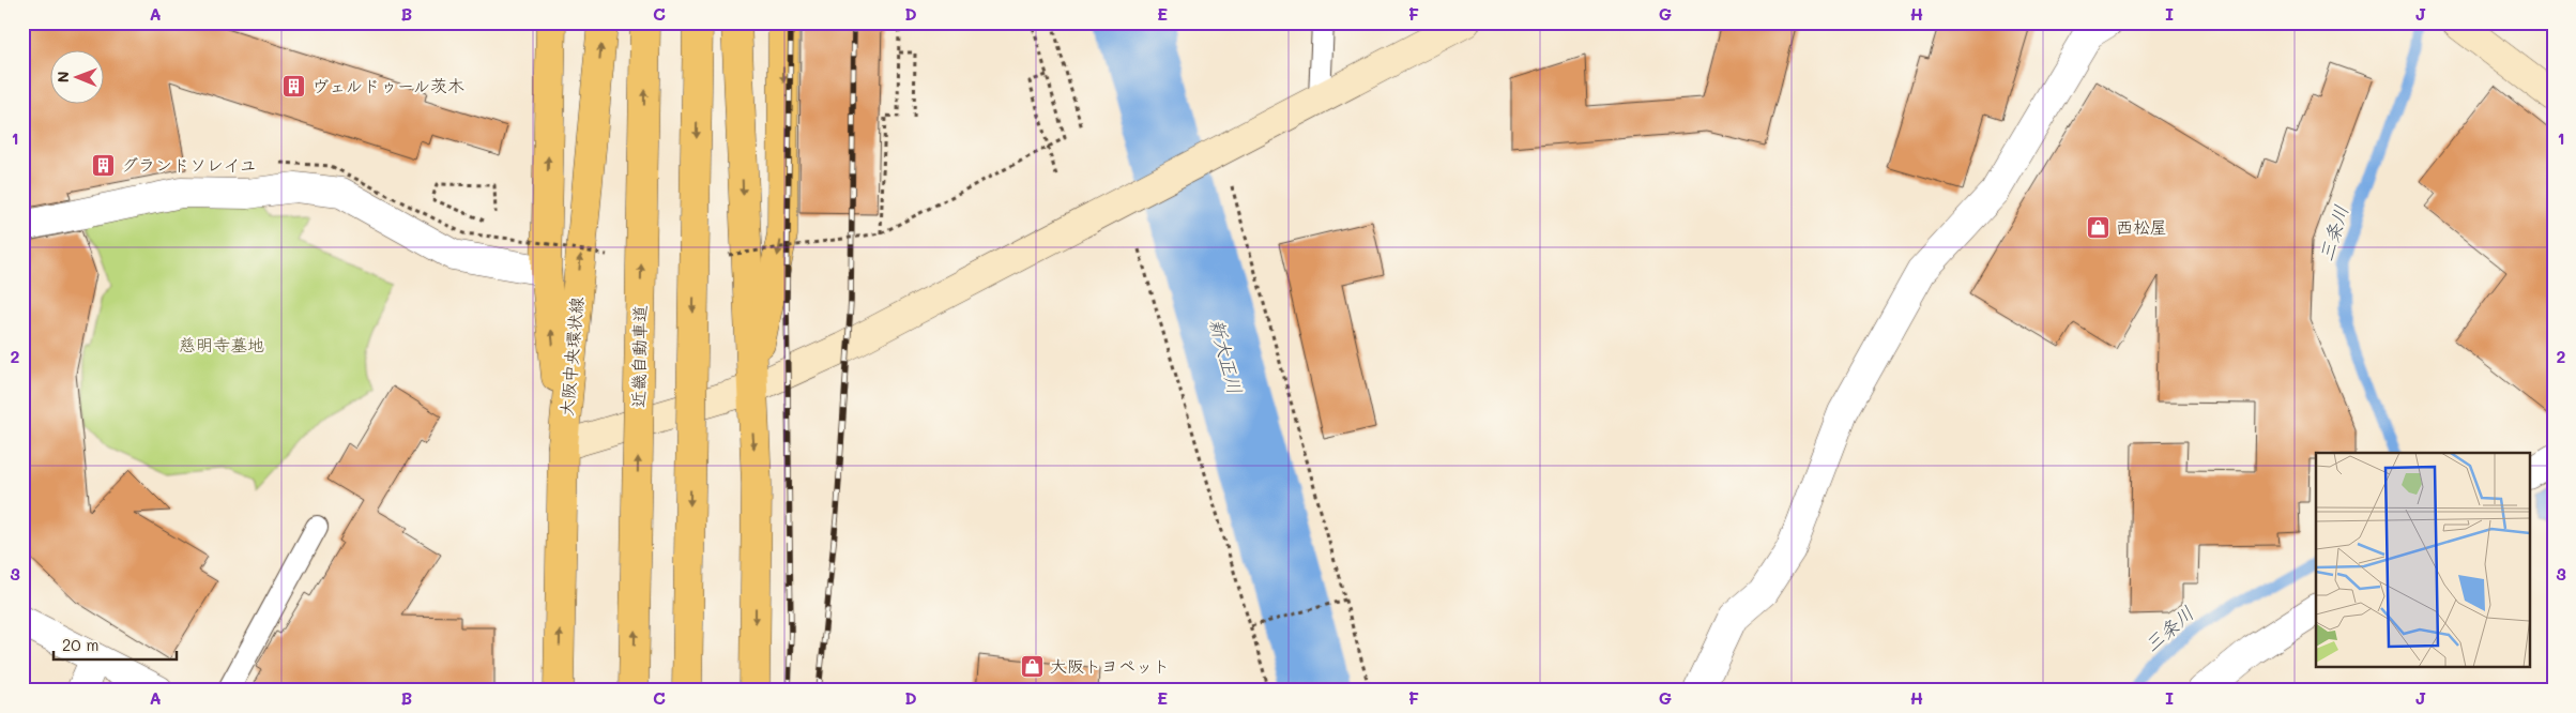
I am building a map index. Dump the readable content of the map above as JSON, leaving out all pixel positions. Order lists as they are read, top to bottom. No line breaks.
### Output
{"streets":{"main road":["大阪中央環状線","近畿自動車道"]},"water":["三条川","新大正川"],"parks":["慈明寺墓地"],"places":{"building":["ヴェルドゥール茨木","グランドソレイユ"],"shop":["西松屋","大阪トヨペット"]},"scale_bar":"20 m","north":"left","grid":{"columns":["A","B","C","D","E","F","G","H","I","J"],"rows":["1","2","3"]}}
